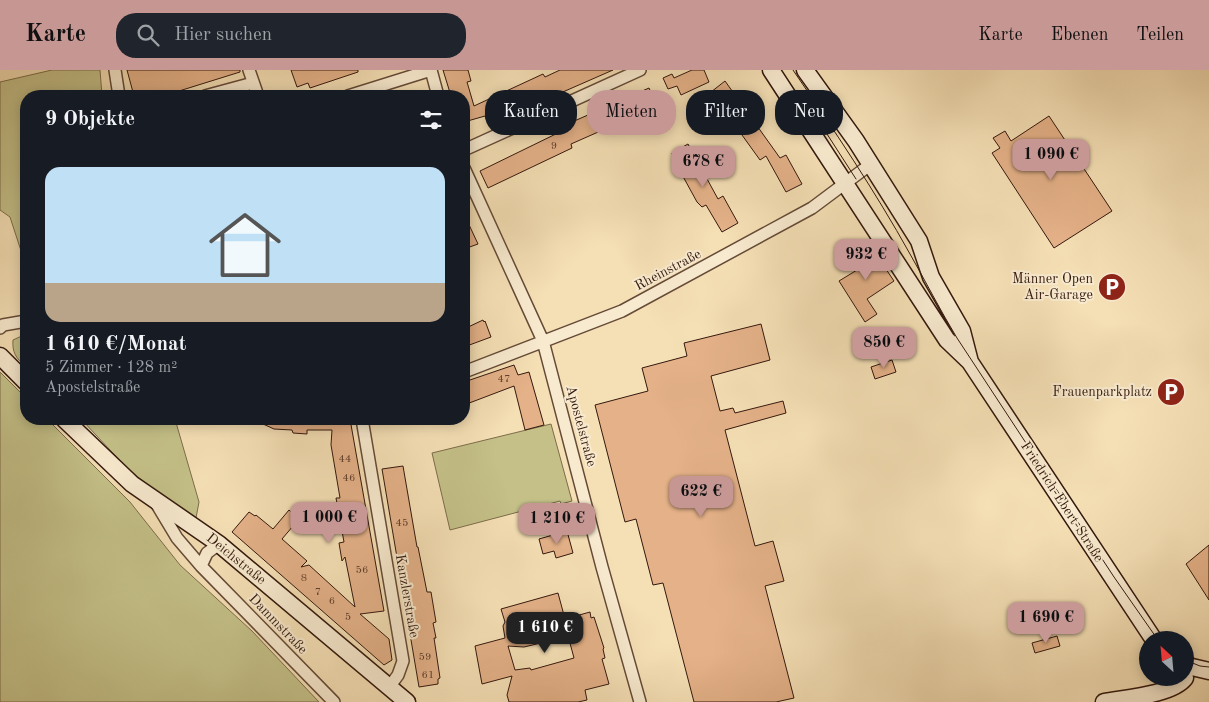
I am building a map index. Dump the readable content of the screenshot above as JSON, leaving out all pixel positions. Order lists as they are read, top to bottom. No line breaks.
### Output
{"streets":{"main road":["Friedrich-Ebert-Straße","Deichstraße"],"street":["Rheinstraße","Apostelstraße","Kanzlerstraße","Dammstraße"]},"crossings":[["Rheinstraße","Apostelstraße"],["Rheinstraße","Friedrich-Ebert-Straße"],["Deichstraße","Kanzlerstraße"],["Deichstraße","Dammstraße"]],"places":{"parking":["Männer Open Air-Garage","Frauenparkplatz"]},"house_numbers":["9","47","44","46","45","56","8","7","6","5","59","61"],"north":"top left","page":{"header":"Karte","search":"Hier suchen","nav":["Karte","Ebenen","Teilen"],"chip":["Kaufen","Mieten","Filter","Neu"],"heading":"9 Objekte","price":["1 090 €","678 €","932 €","850 €","622 €","1 000 €","1 210 €","1 690 €","1 610 €"],"list":[{"name":"1 610 €/Monat","note":"5 Zimmer · 128 m² · Apostelstraße"}]}}
